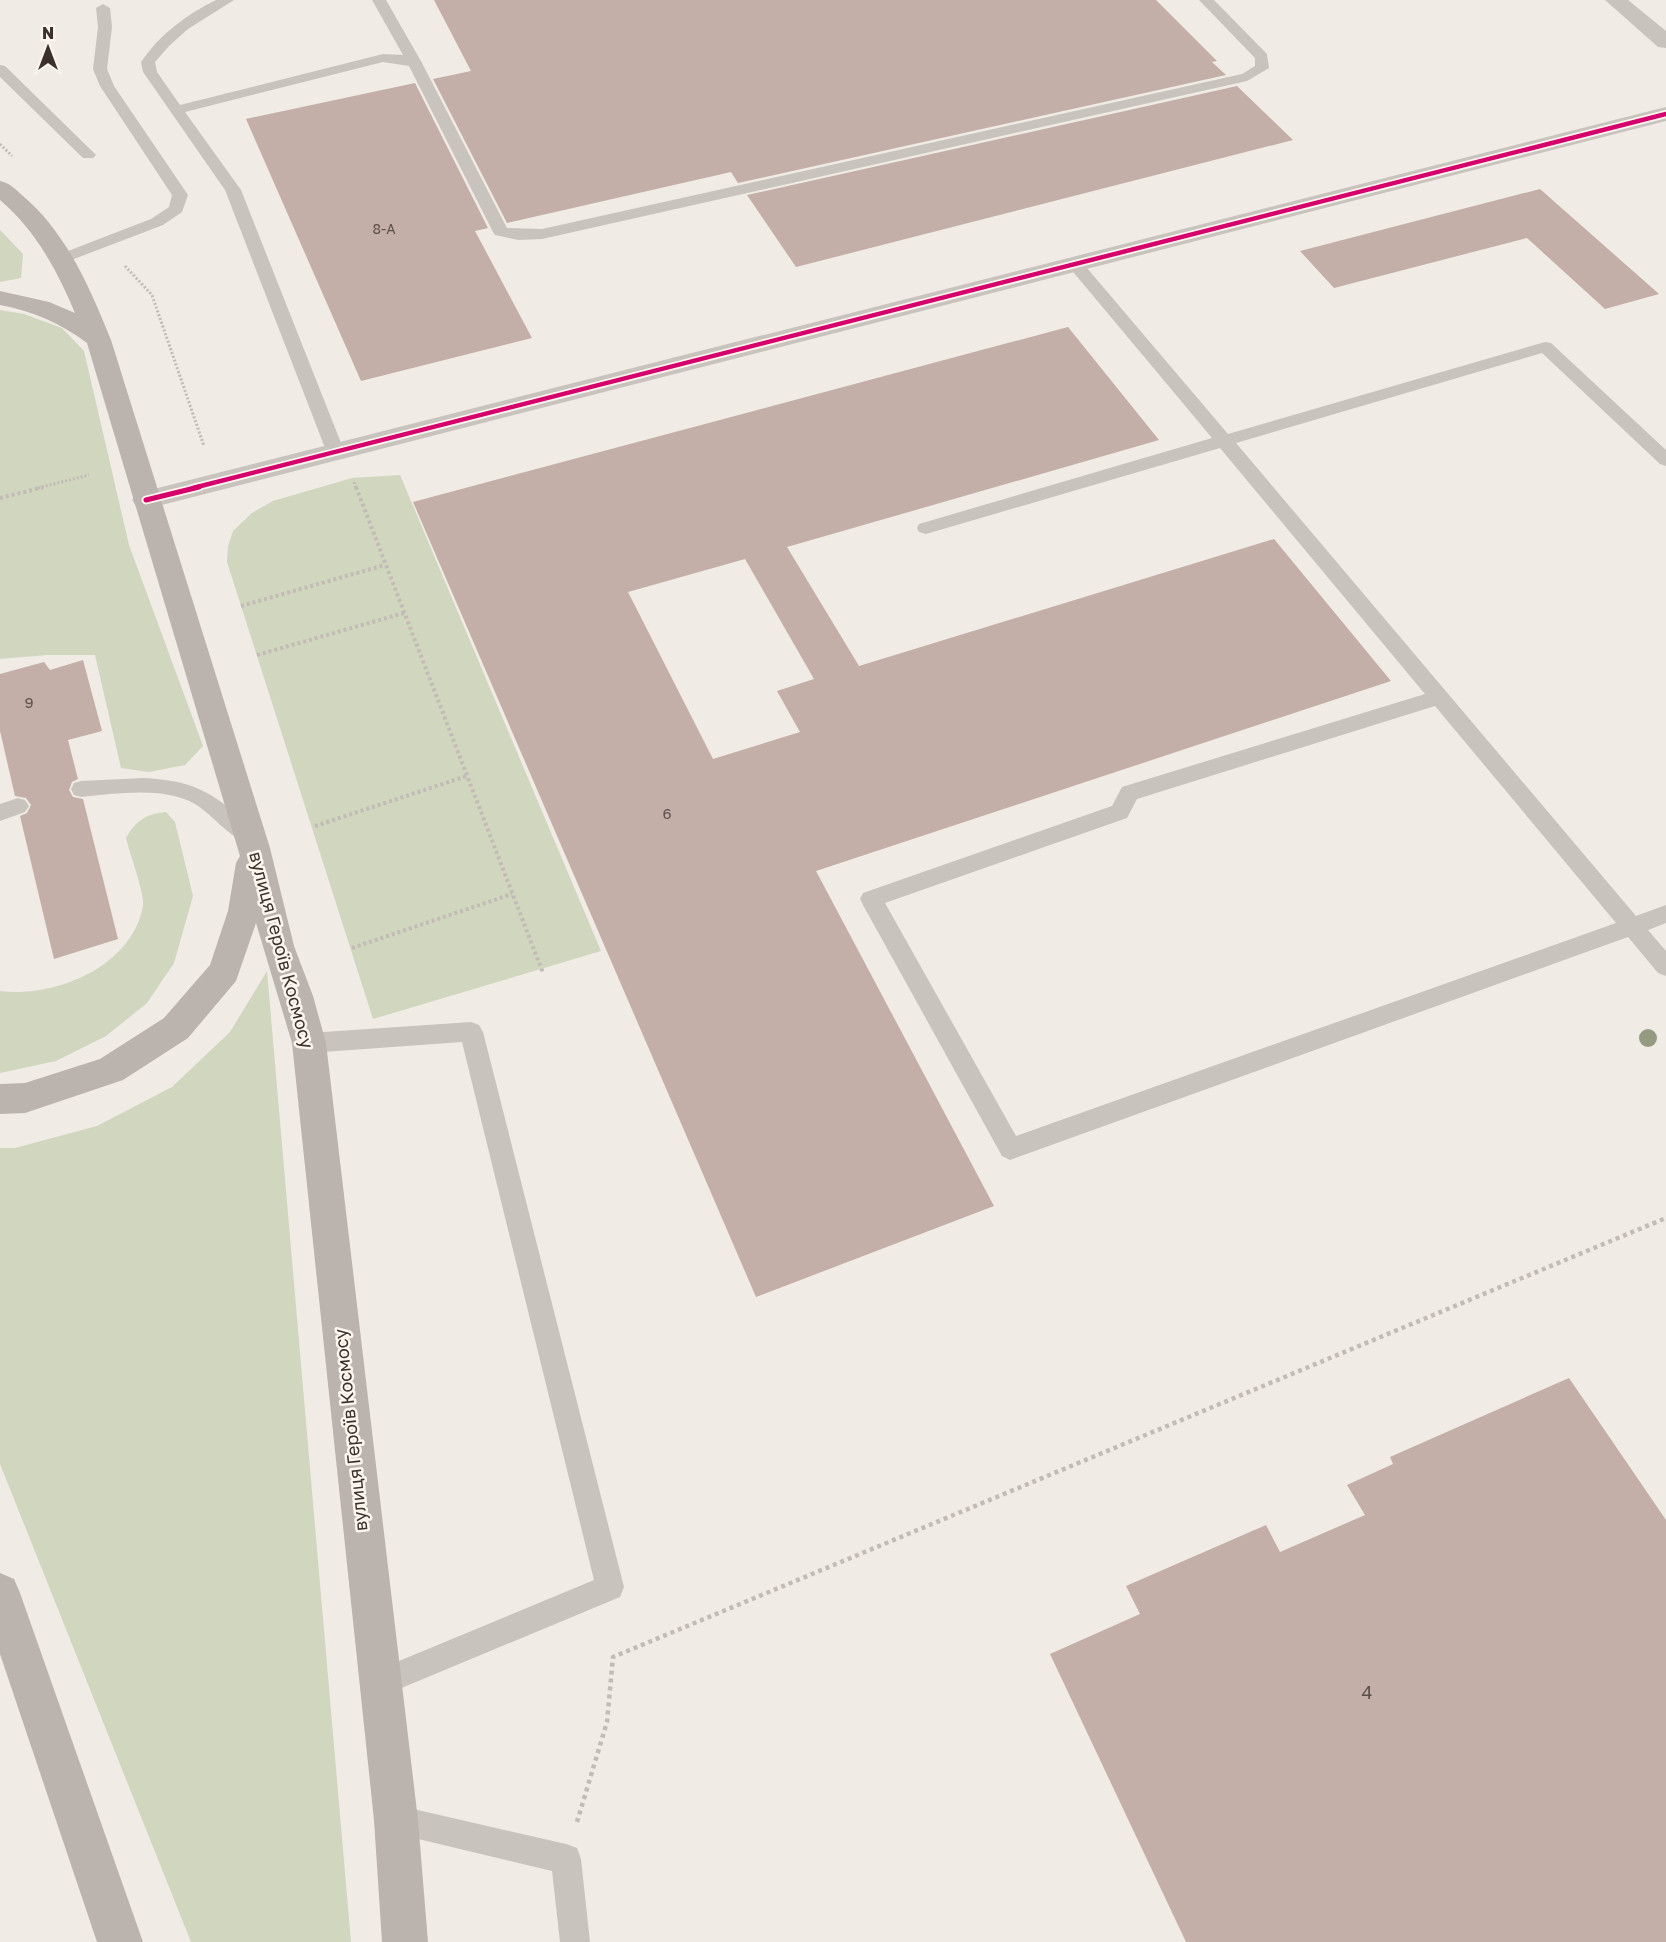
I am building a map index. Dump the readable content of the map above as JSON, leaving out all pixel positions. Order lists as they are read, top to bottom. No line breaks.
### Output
{"streets":{"main road":["вулиця Героїв Космосу"]},"house_numbers":["8-А","9","6","4"],"north":"top"}
